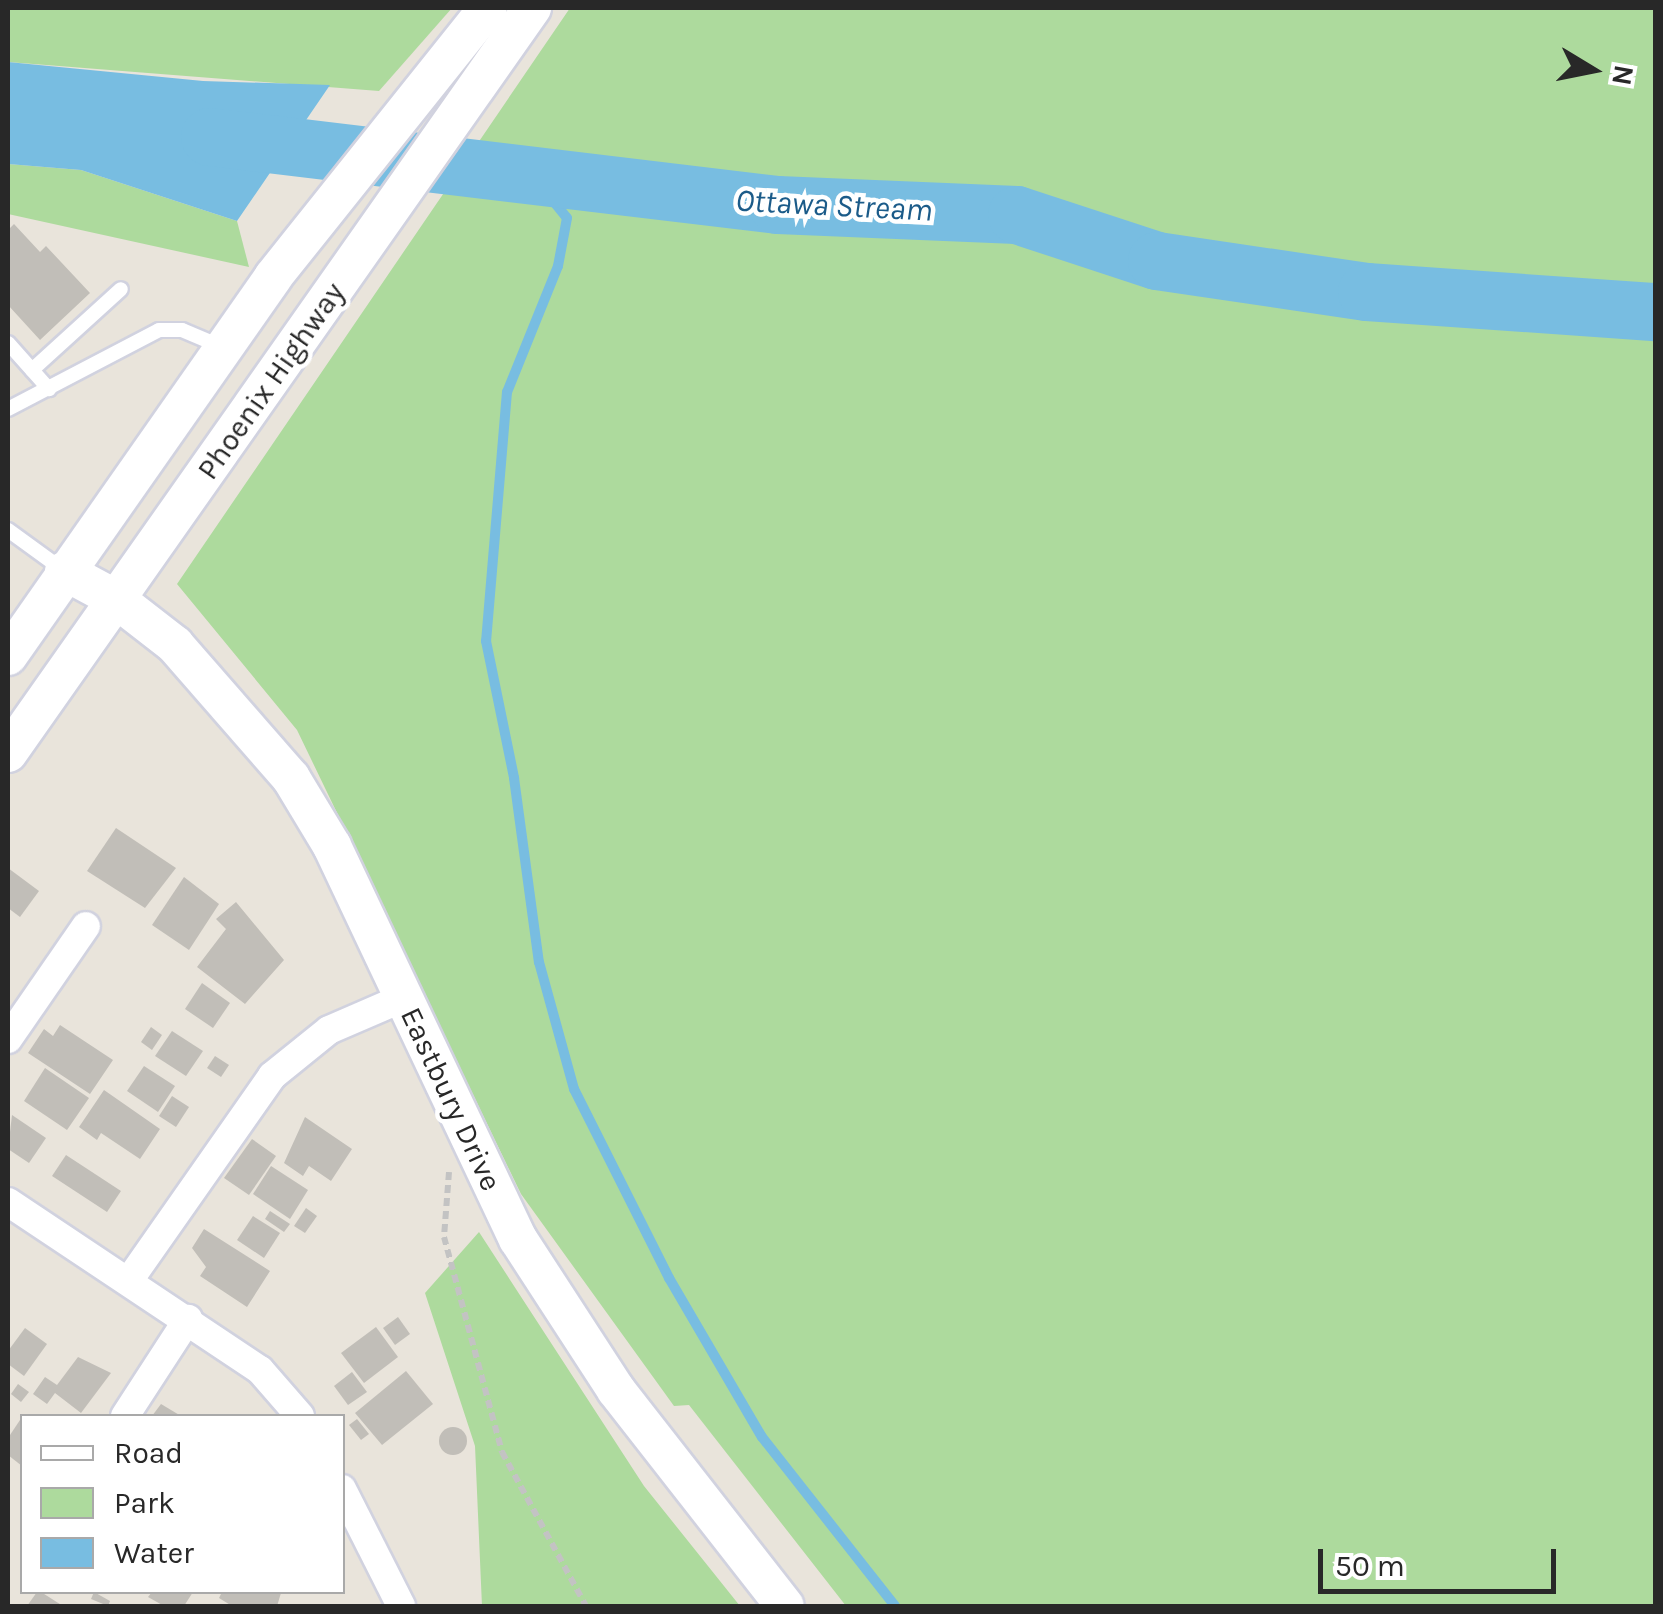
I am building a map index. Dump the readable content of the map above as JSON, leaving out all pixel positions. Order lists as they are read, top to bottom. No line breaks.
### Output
{"streets":{"main road":["Phoenix Highway","Eastbury Drive"]},"crossings":[["Phoenix Highway","Eastbury Drive"]],"water":["Ottawa Stream"],"legend":["Road","Park","Water"],"scale_bar":"50 m","north":"right"}
